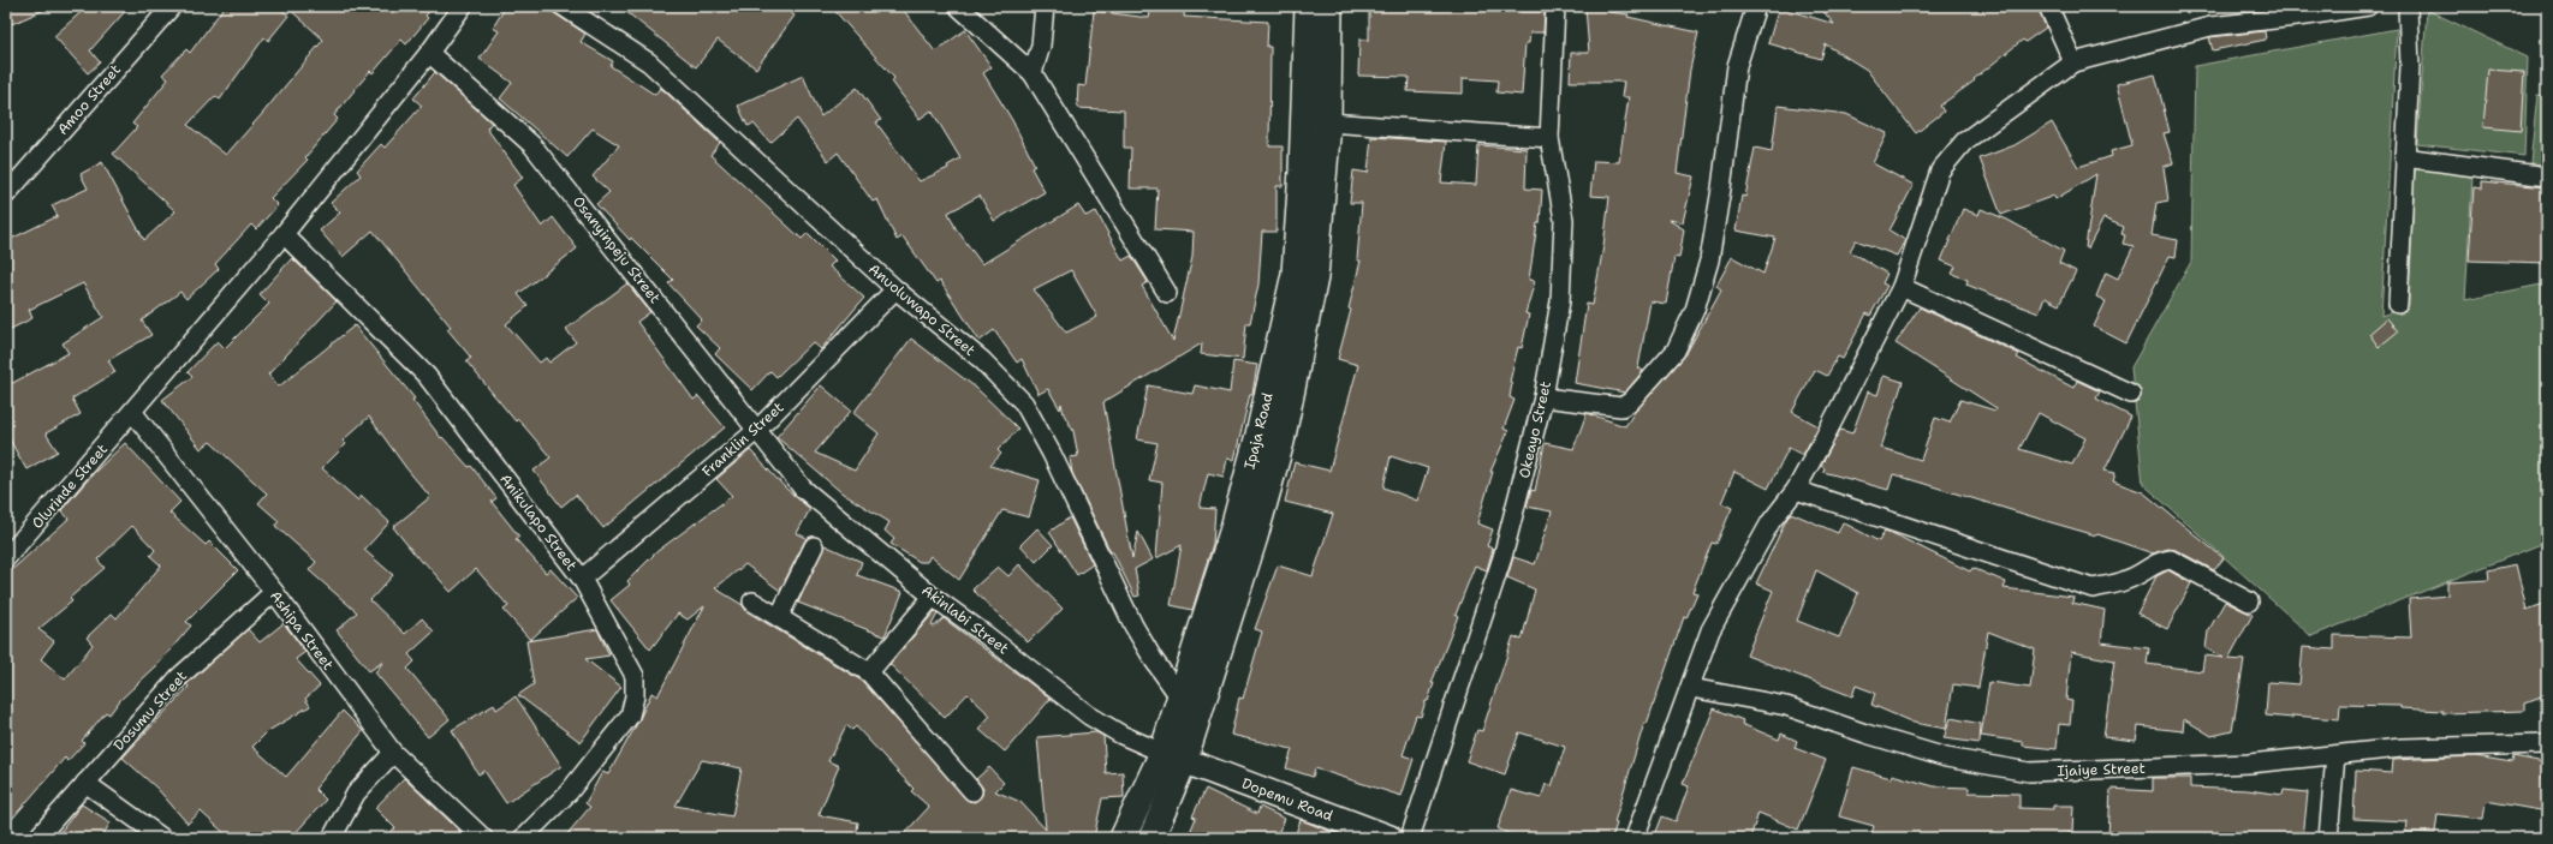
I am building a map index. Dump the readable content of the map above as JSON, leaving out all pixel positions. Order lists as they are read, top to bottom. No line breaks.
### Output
{"streets":{"main road":["Ipaja Road","Dopemu Road"],"street":["Amoo Street","Osanyinpeju Street","Anuoluwapo Street","Okeayo Street","Franklin Street","Olurinde Street","Anikulapo Street","Akinlabi Street","Ashipa Street","Dosumu Street","Ijaiye Street"]},"crossings":[["Osanyinpeju Street","Franklin Street"],["Osanyinpeju Street","Olurinde Street"],["Osanyinpeju Street","Akinlabi Street"],["Anuoluwapo Street","Ipaja Road"],["Anuoluwapo Street","Franklin Street"],["Ipaja Road","Akinlabi Street"],["Ipaja Road","Dopemu Road"],["Franklin Street","Anikulapo Street"],["Olurinde Street","Anikulapo Street"],["Olurinde Street","Ashipa Street"],["Akinlabi Street","Dopemu Road"],["Ashipa Street","Dosumu Street"]]}
